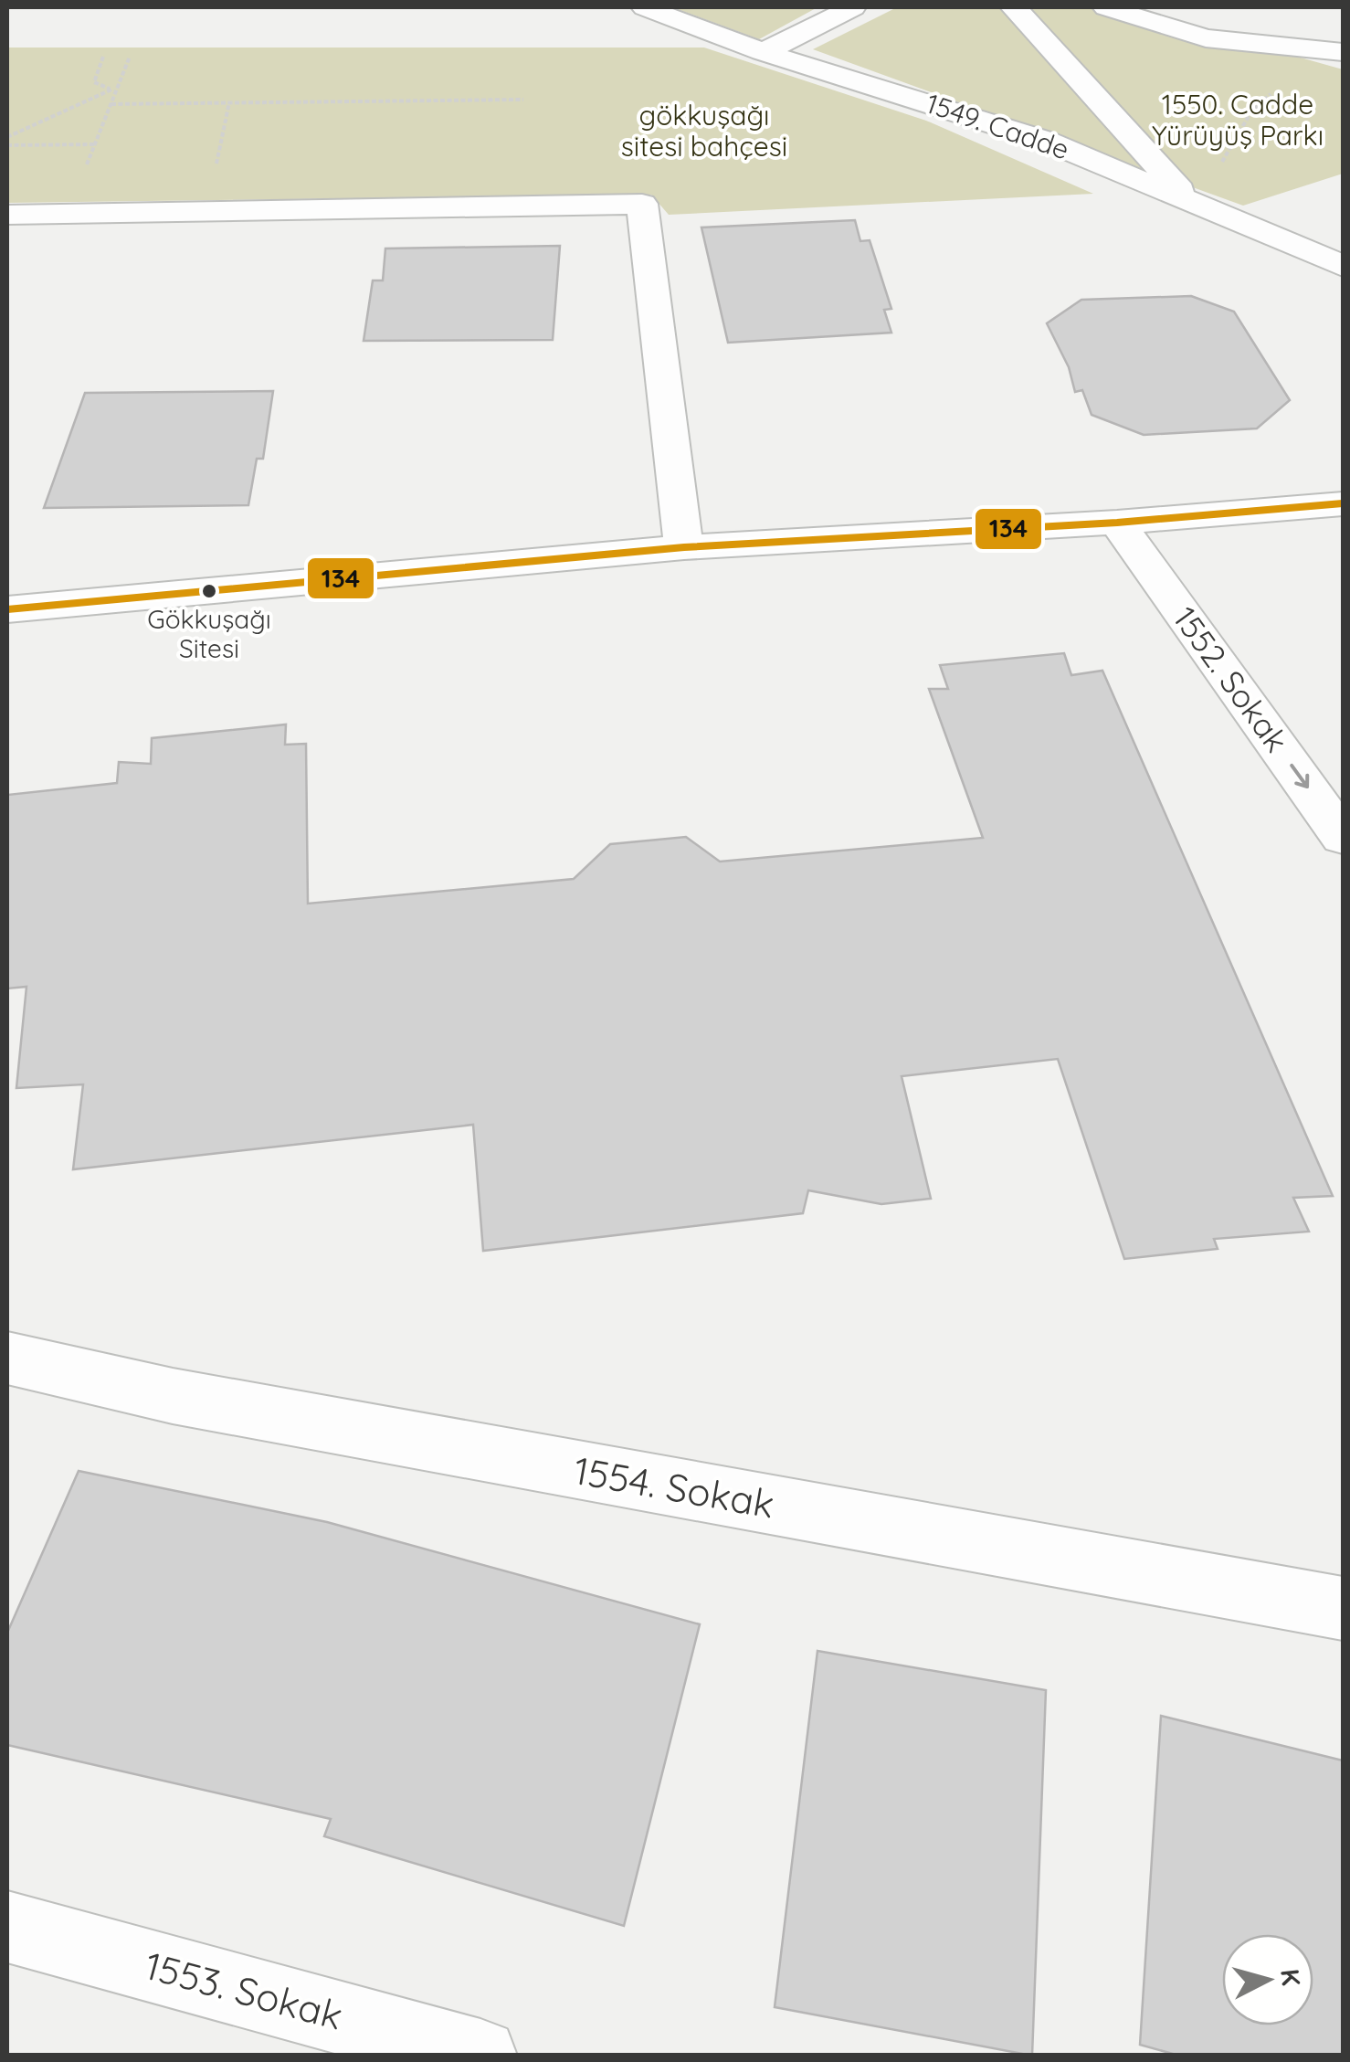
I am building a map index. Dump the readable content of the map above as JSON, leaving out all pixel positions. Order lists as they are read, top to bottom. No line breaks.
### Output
{"streets":{"street":["1549. Cadde","1552. Sokak","1554. Sokak","1553. Sokak"]},"one_way":["1552. Sokak"],"parks":["1550. Cadde Yürüyüş Parkı","gökkuşağı sitesi bahçesi"],"places":["Gökkuşağı Sitesi"],"lines":["transit line 134"],"north":"right"}
